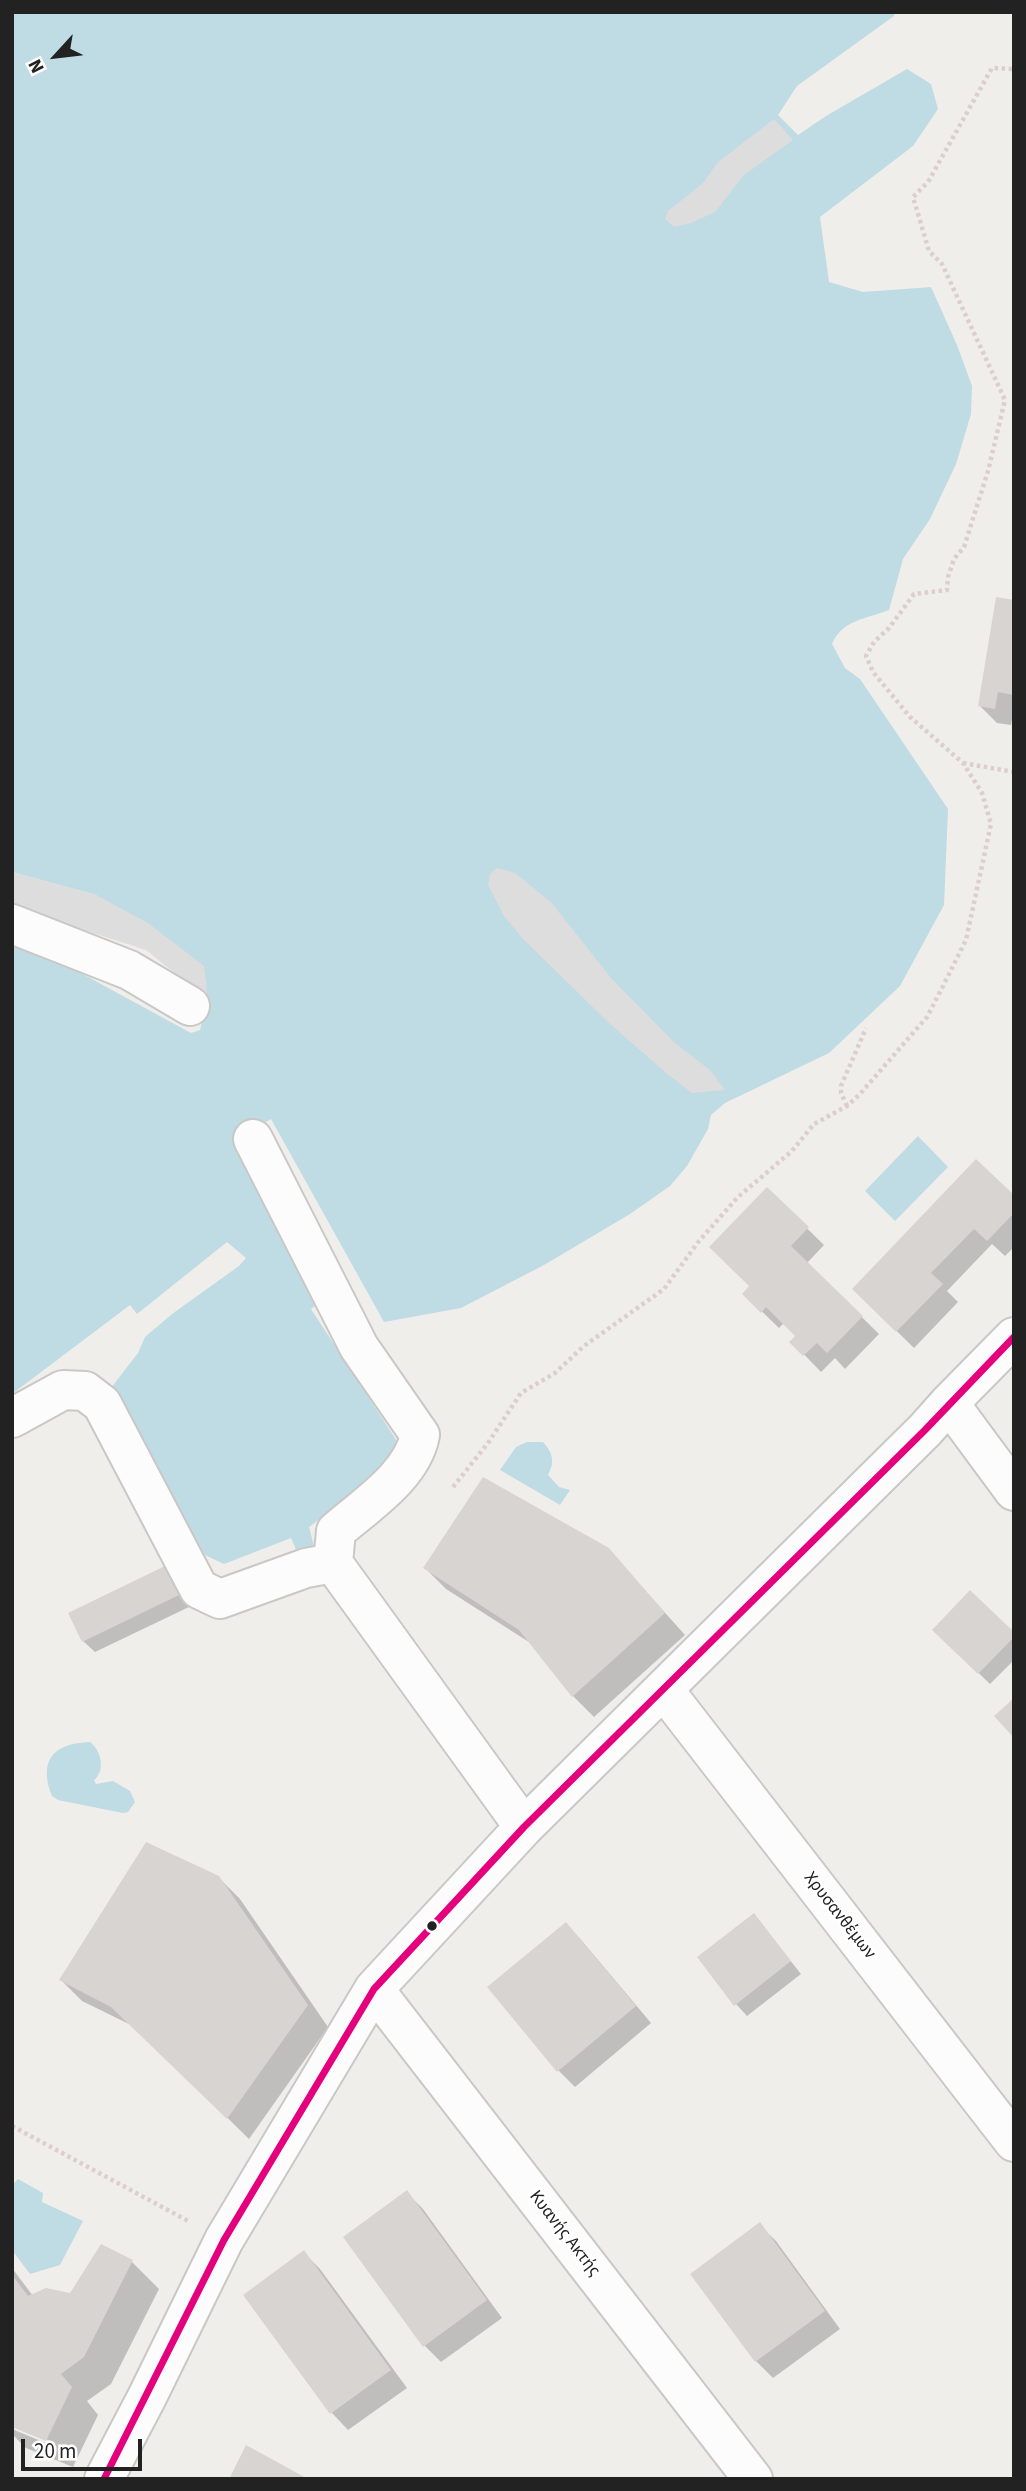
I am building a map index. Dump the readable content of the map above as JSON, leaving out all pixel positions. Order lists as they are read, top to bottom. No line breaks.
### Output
{"streets":{"street":["Χρυσανθέμων","Κυανής Ακτής"]},"scale_bar":"20 m","north":"bottom left"}
